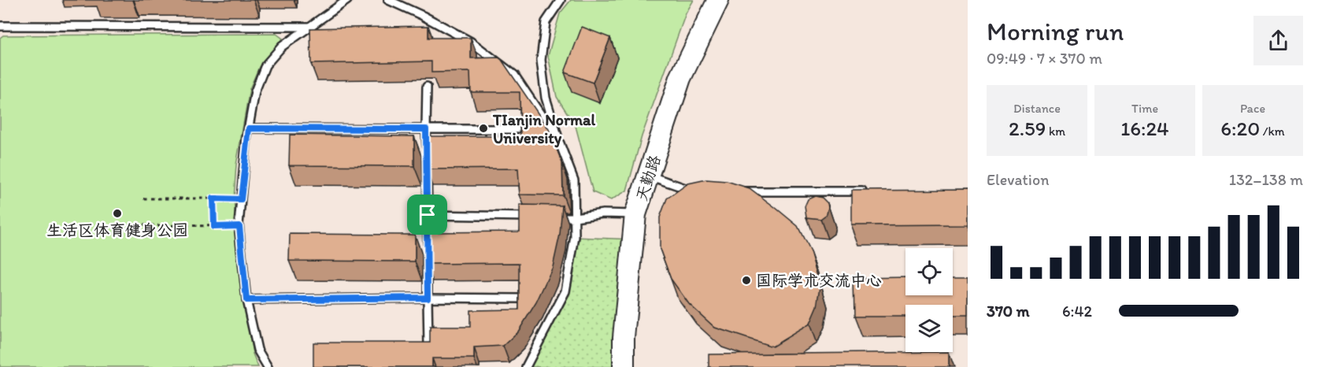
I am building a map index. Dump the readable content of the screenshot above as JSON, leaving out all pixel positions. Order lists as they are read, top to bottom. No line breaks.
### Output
{"streets":{"street":["天勤路"]},"places":["TIanjin Normal University","生活区体育健身公园","国际学术交流中心"],"page":{"heading":["Morning run","09:49 · 7 × 370 m"],"stats":[["Distance","2.59 km"],["Time","16:24"],["Pace","6:20 /km"]],"chart":["Elevation","132–138 m"],"list":[{"name":"370 m","note":"6:42"}]}}
